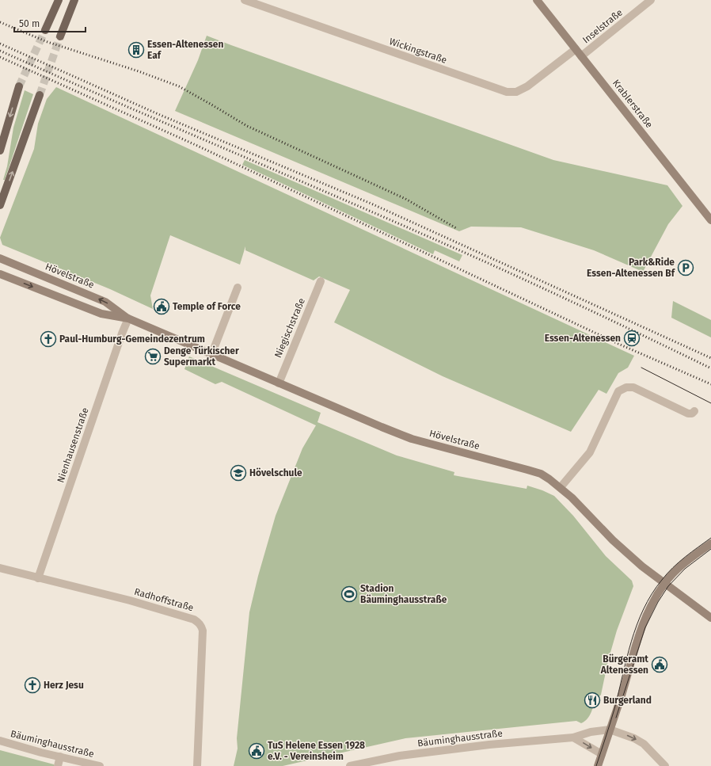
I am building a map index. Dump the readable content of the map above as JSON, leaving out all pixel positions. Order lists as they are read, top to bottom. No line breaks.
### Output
{"streets":{"main road":["Krablerstraße","Hövelstraße"],"street":["Inselstraße","Wickingstraße","Niegischstraße","Nienhausenstraße","Radhoffstraße","Bäuminghausstraße"]},"crossings":[["Inselstraße","Krablerstraße"],["Wickingstraße","Krablerstraße"],["Hövelstraße","Niegischstraße"],["Hövelstraße","Nienhausenstraße"],["Nienhausenstraße","Radhoffstraße"]],"places":{"building":["Essen-Altenessen Eaf"],"parking":["Park&Ride Essen-Altenessen Bf"],"public building":["Temple of Force","Bürgeramt Altenessen","TuS Helene Essen 1928 e.V. - Vereinsheim"],"station":["Essen-Altenessen"],"church":["Paul-Humburg-Gemeindezentrum","Herz Jesu"],"supermarket":["Denge Türkischer Supermarkt"],"school or university":["Hövelschule"],"sports":["Stadion Bäuminghausstraße"],"restaurant":["Burgerland"]},"scale_bar":"50 m"}
